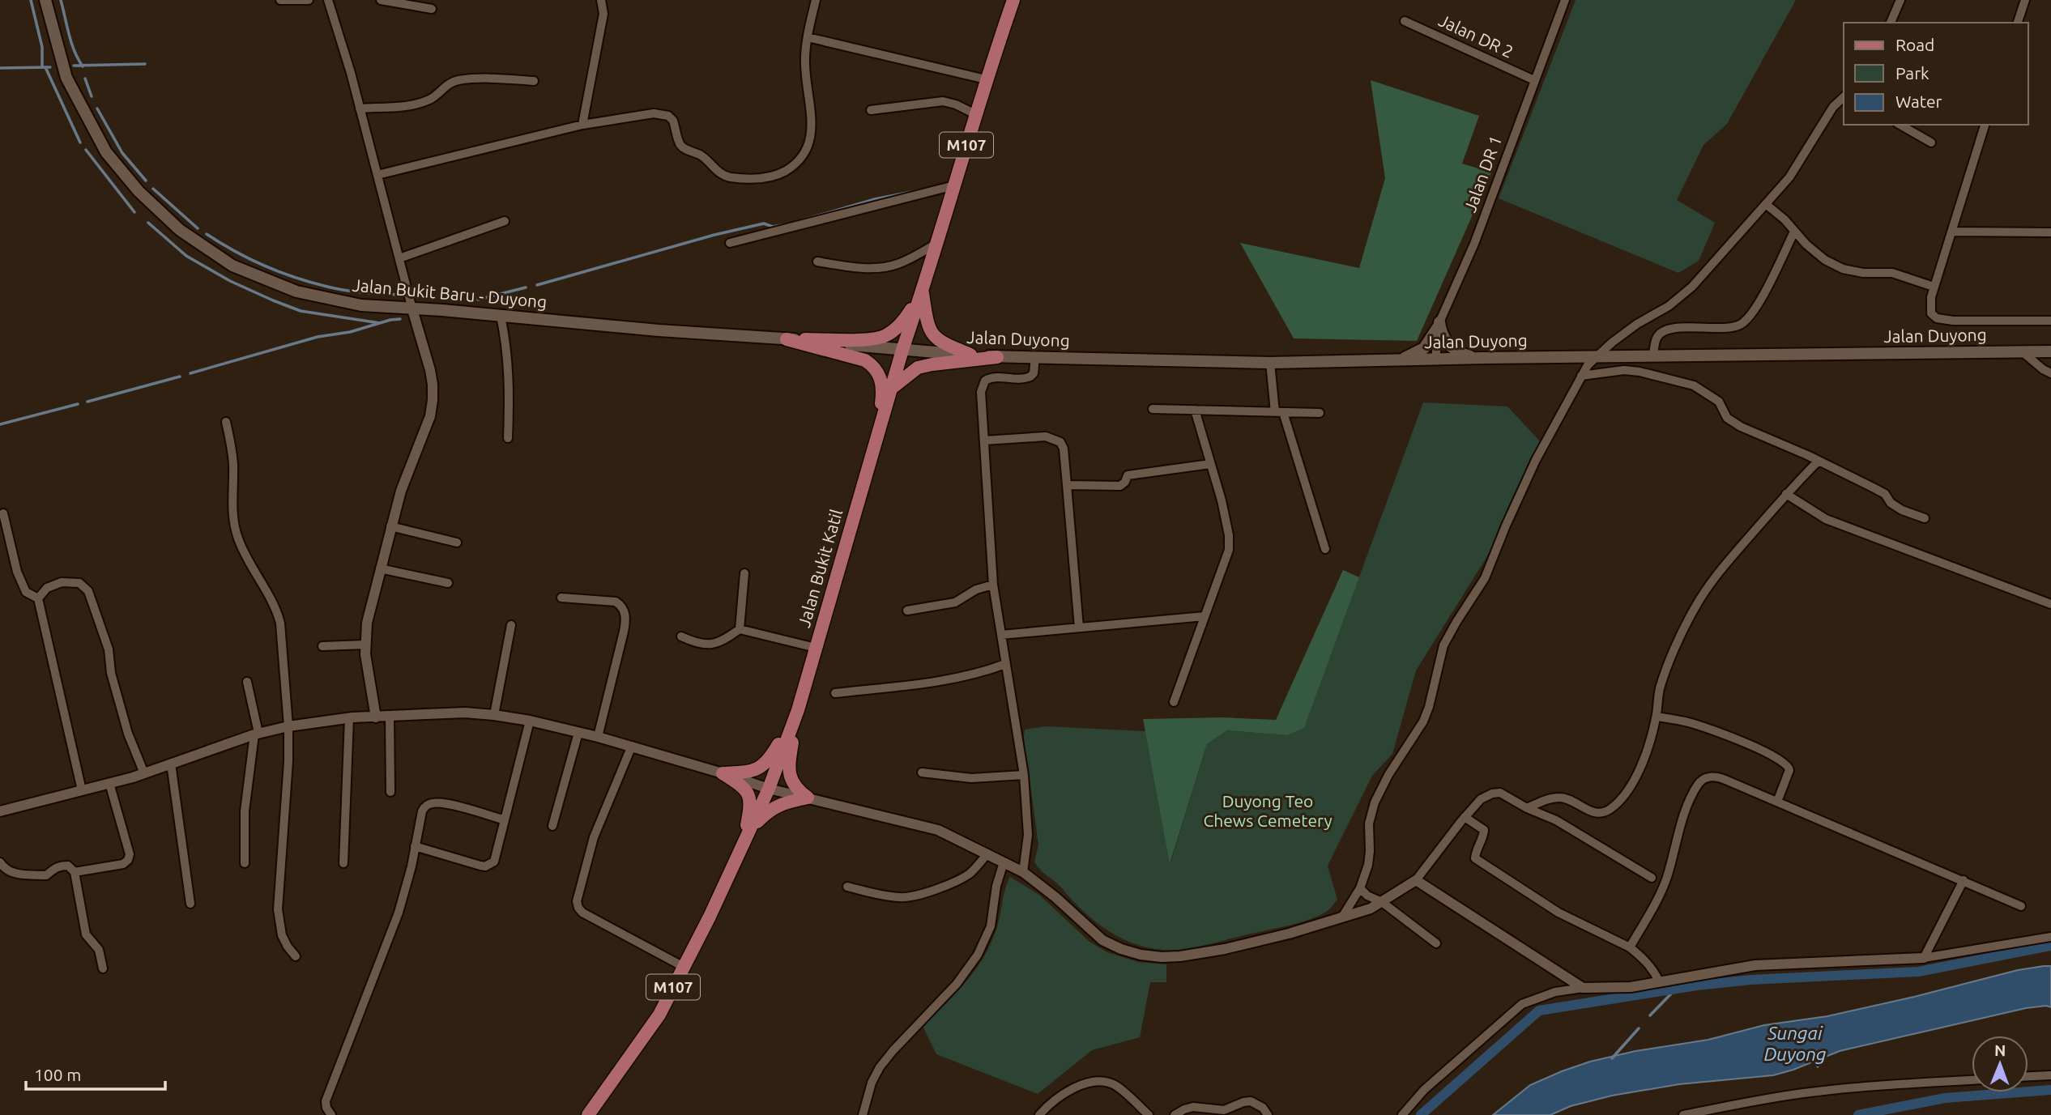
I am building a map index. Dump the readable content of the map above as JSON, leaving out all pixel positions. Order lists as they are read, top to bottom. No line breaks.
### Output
{"streets":{"main road":["M107","Jalan Bukit Baru - Duyong","Jalan Duyong","Jalan Bukit Katil"],"street":["Jalan DR 2","Jalan DR 1"]},"crossings":[["Jalan DR 2","Jalan DR 1"],["Jalan DR 1","Jalan Duyong"],["Jalan Bukit Baru - Duyong","Jalan Duyong"],["Jalan Bukit Baru - Duyong","Jalan Bukit Katil"],["Jalan Duyong","Jalan Bukit Katil"]],"water":["Sungai Duyong"],"parks":["Duyong Teo Chews Cemetery"],"legend":["Road","Park","Water"],"scale_bar":"100 m","north":"top"}
